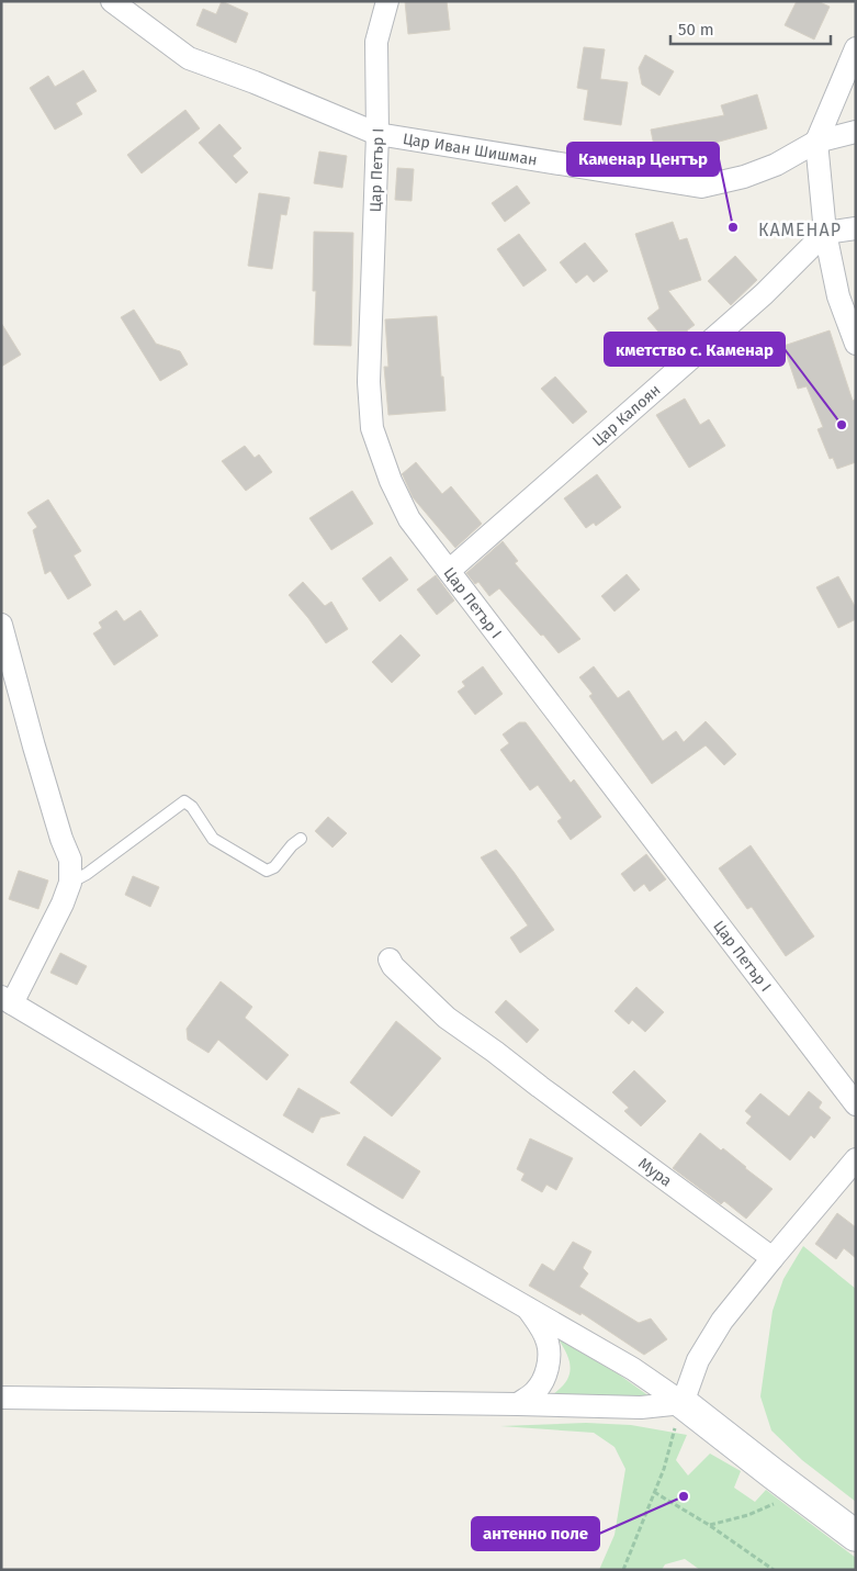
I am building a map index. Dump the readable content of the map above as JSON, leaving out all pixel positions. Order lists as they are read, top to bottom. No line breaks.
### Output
{"streets":{"street":["Цар Иван Шишман","Цар Петър I","Цар Калоян","Мура"]},"crossings":[["Цар Иван Шишман","Цар Петър I"],["Цар Петър I","Цар Калоян"]],"districts":["КАМЕНАР"],"places":["Каменар Център","кметство с. Каменар","антенно поле"],"scale_bar":"50 m"}
